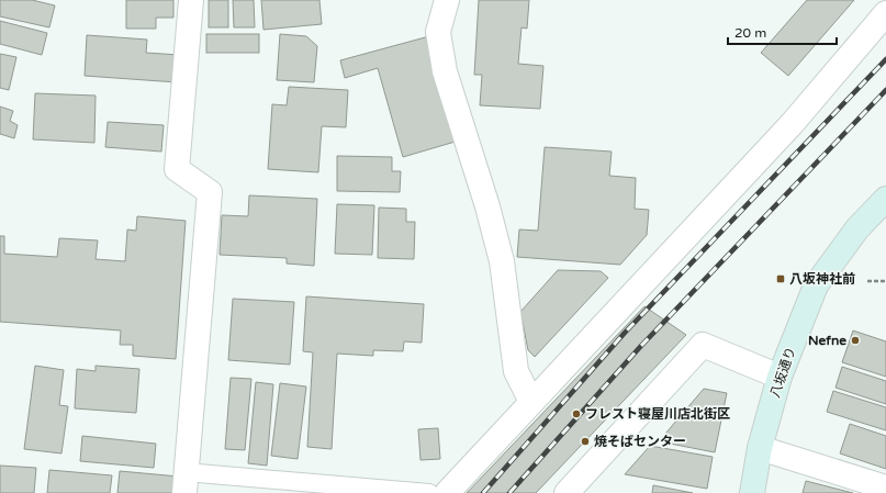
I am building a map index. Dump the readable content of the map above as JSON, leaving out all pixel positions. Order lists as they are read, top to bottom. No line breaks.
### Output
{"streets":{"street":["八坂通り"]},"places":{"transit":["八坂神社前"],"other":["Nefne","フレスト寝屋川店北街区","焼そばセンター"]},"scale_bar":"20 m"}
